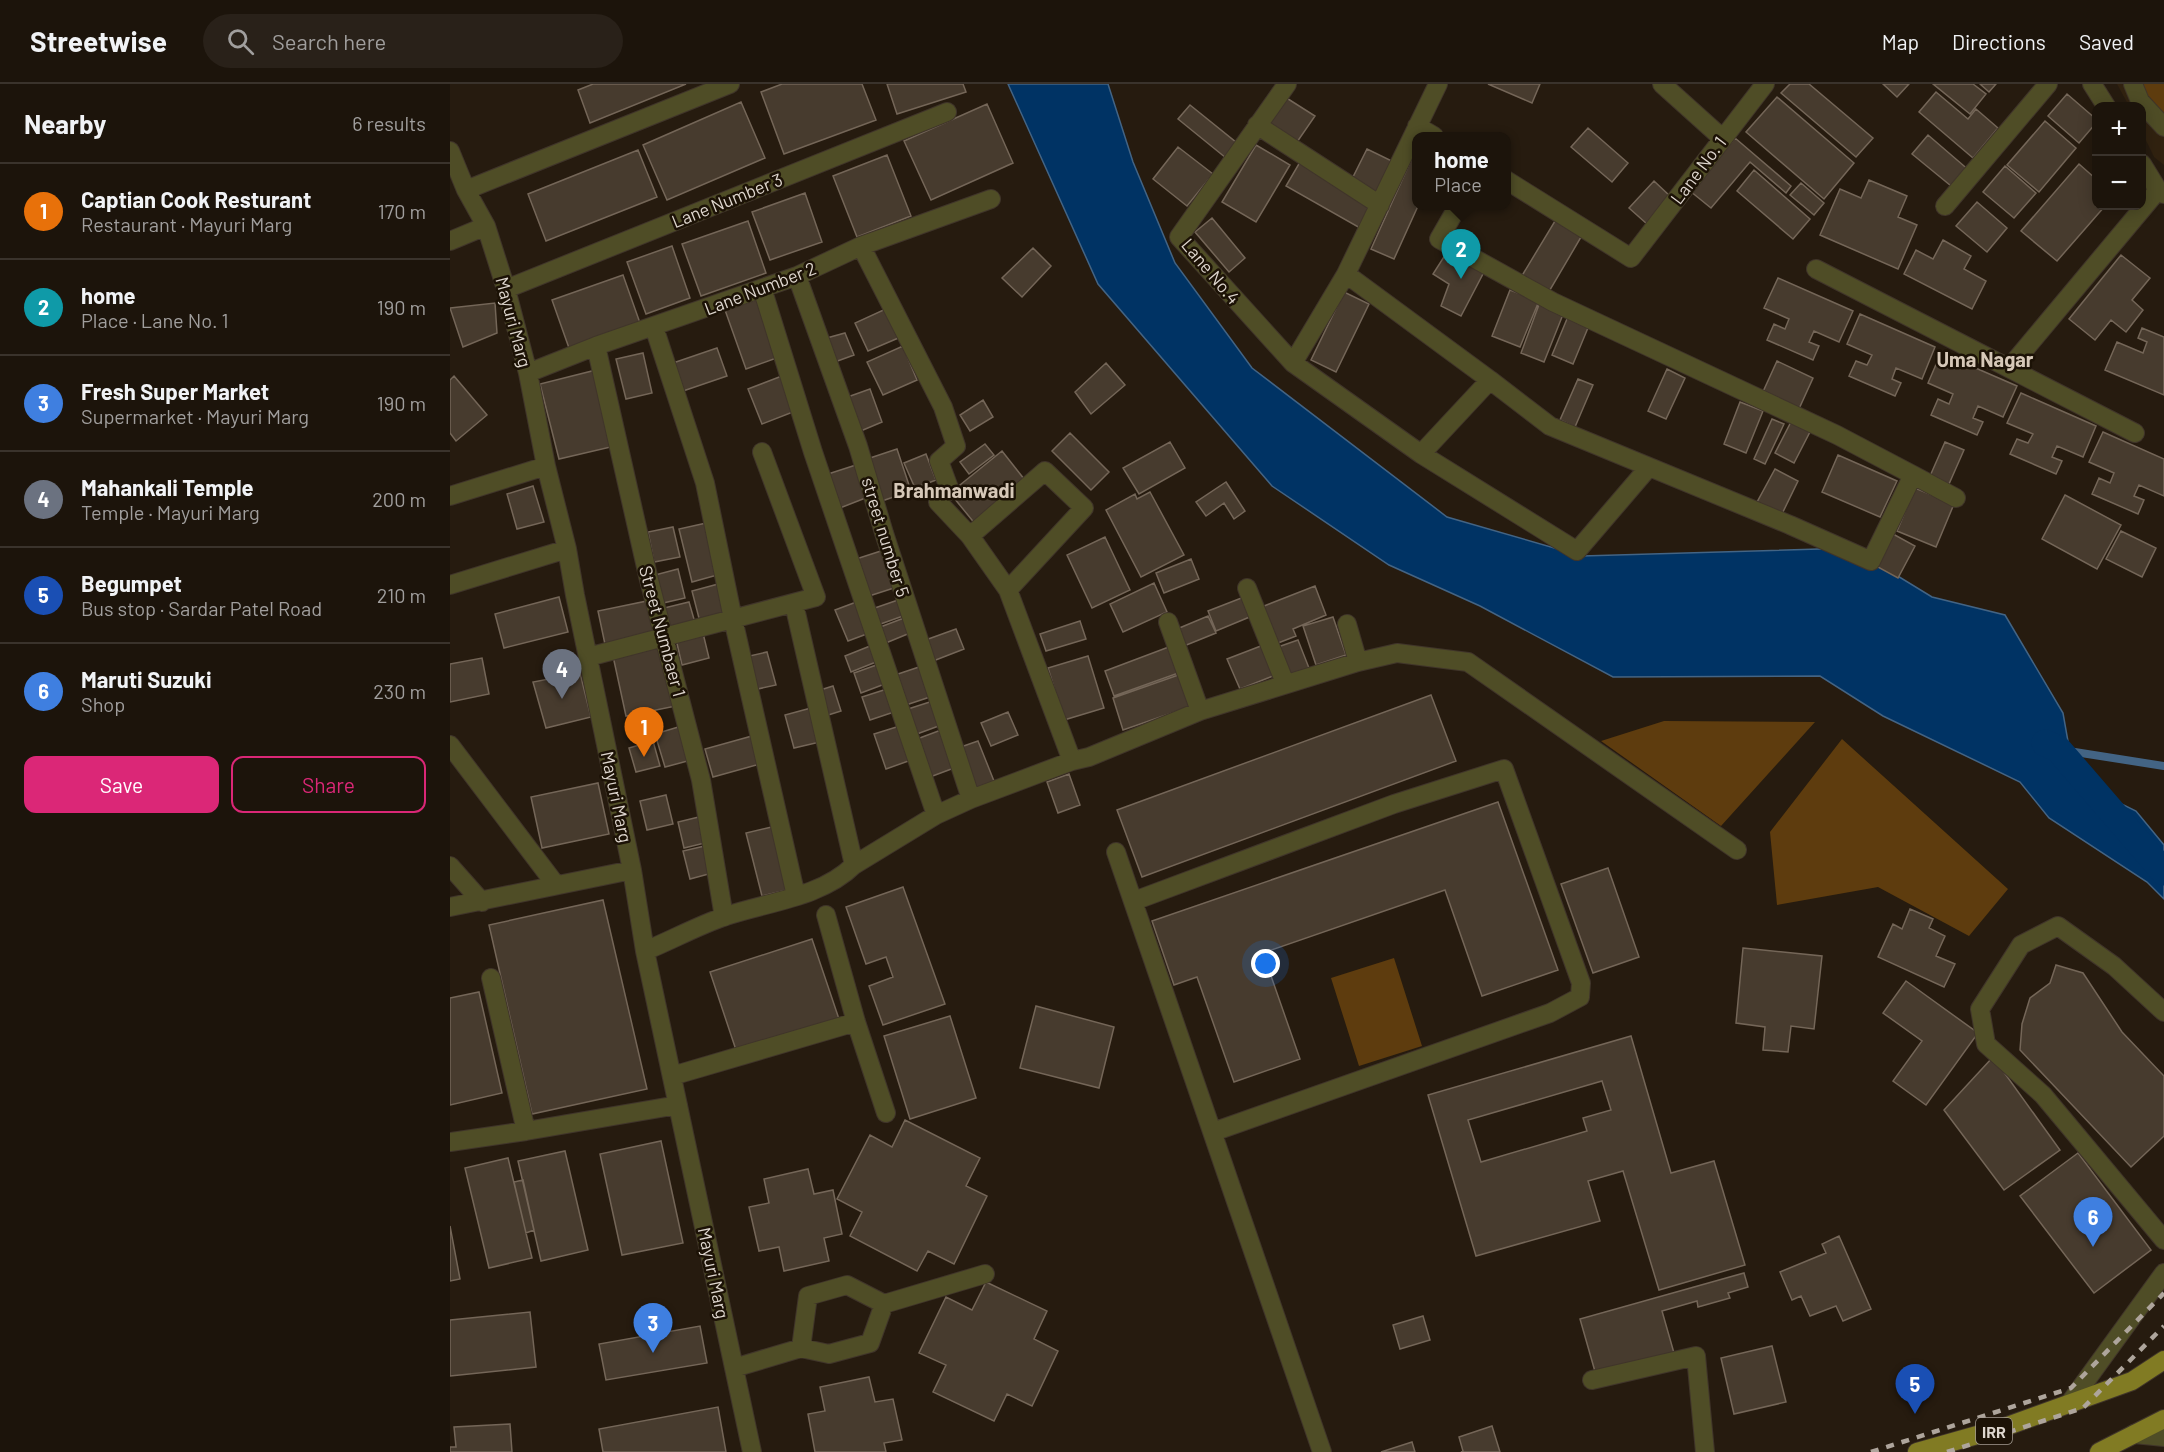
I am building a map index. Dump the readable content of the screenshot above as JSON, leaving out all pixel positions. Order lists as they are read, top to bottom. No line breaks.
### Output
{"streets":{"main road":["IRR"],"street":["Lane No. 1","Lane Number 3","Lane No.4","Lane Number 2","Mayuri Marg","street number 5","Street Numbaer 1"]},"crossings":[["Lane Number 3","Mayuri Marg"],["Lane Number 2","Mayuri Marg"],["Lane Number 2","street number 5"],["Lane Number 2","Street Numbaer 1"]],"districts":["Uma Nagar","Brahmanwadi"],"page":{"header":"Streetwise","search":"Search here","nav":["Map","Directions","Saved"],"heading":["Nearby","6 results"],"map_buttons":["+","−"],"popup":["home","Place"],"list":[{"mark":"1","name":"Captian Cook Resturant","note":"Restaurant · Mayuri Marg","value":"170 m"},{"mark":"2","name":"home","note":"Place · Lane No. 1","value":"190 m"},{"mark":"3","name":"Fresh Super Market","note":"Supermarket · Mayuri Marg","value":"190 m"},{"mark":"4","name":"Mahankali Temple","note":"Temple · Mayuri Marg","value":"200 m"},{"mark":"5","name":"Begumpet","note":"Bus stop · Sardar Patel Road","value":"210 m"},{"mark":"6","name":"Maruti Suzuki","note":"Shop","value":"230 m"}],"pins":["2","4","1","6","3","5"],"buttons":["Save","Share"]}}
